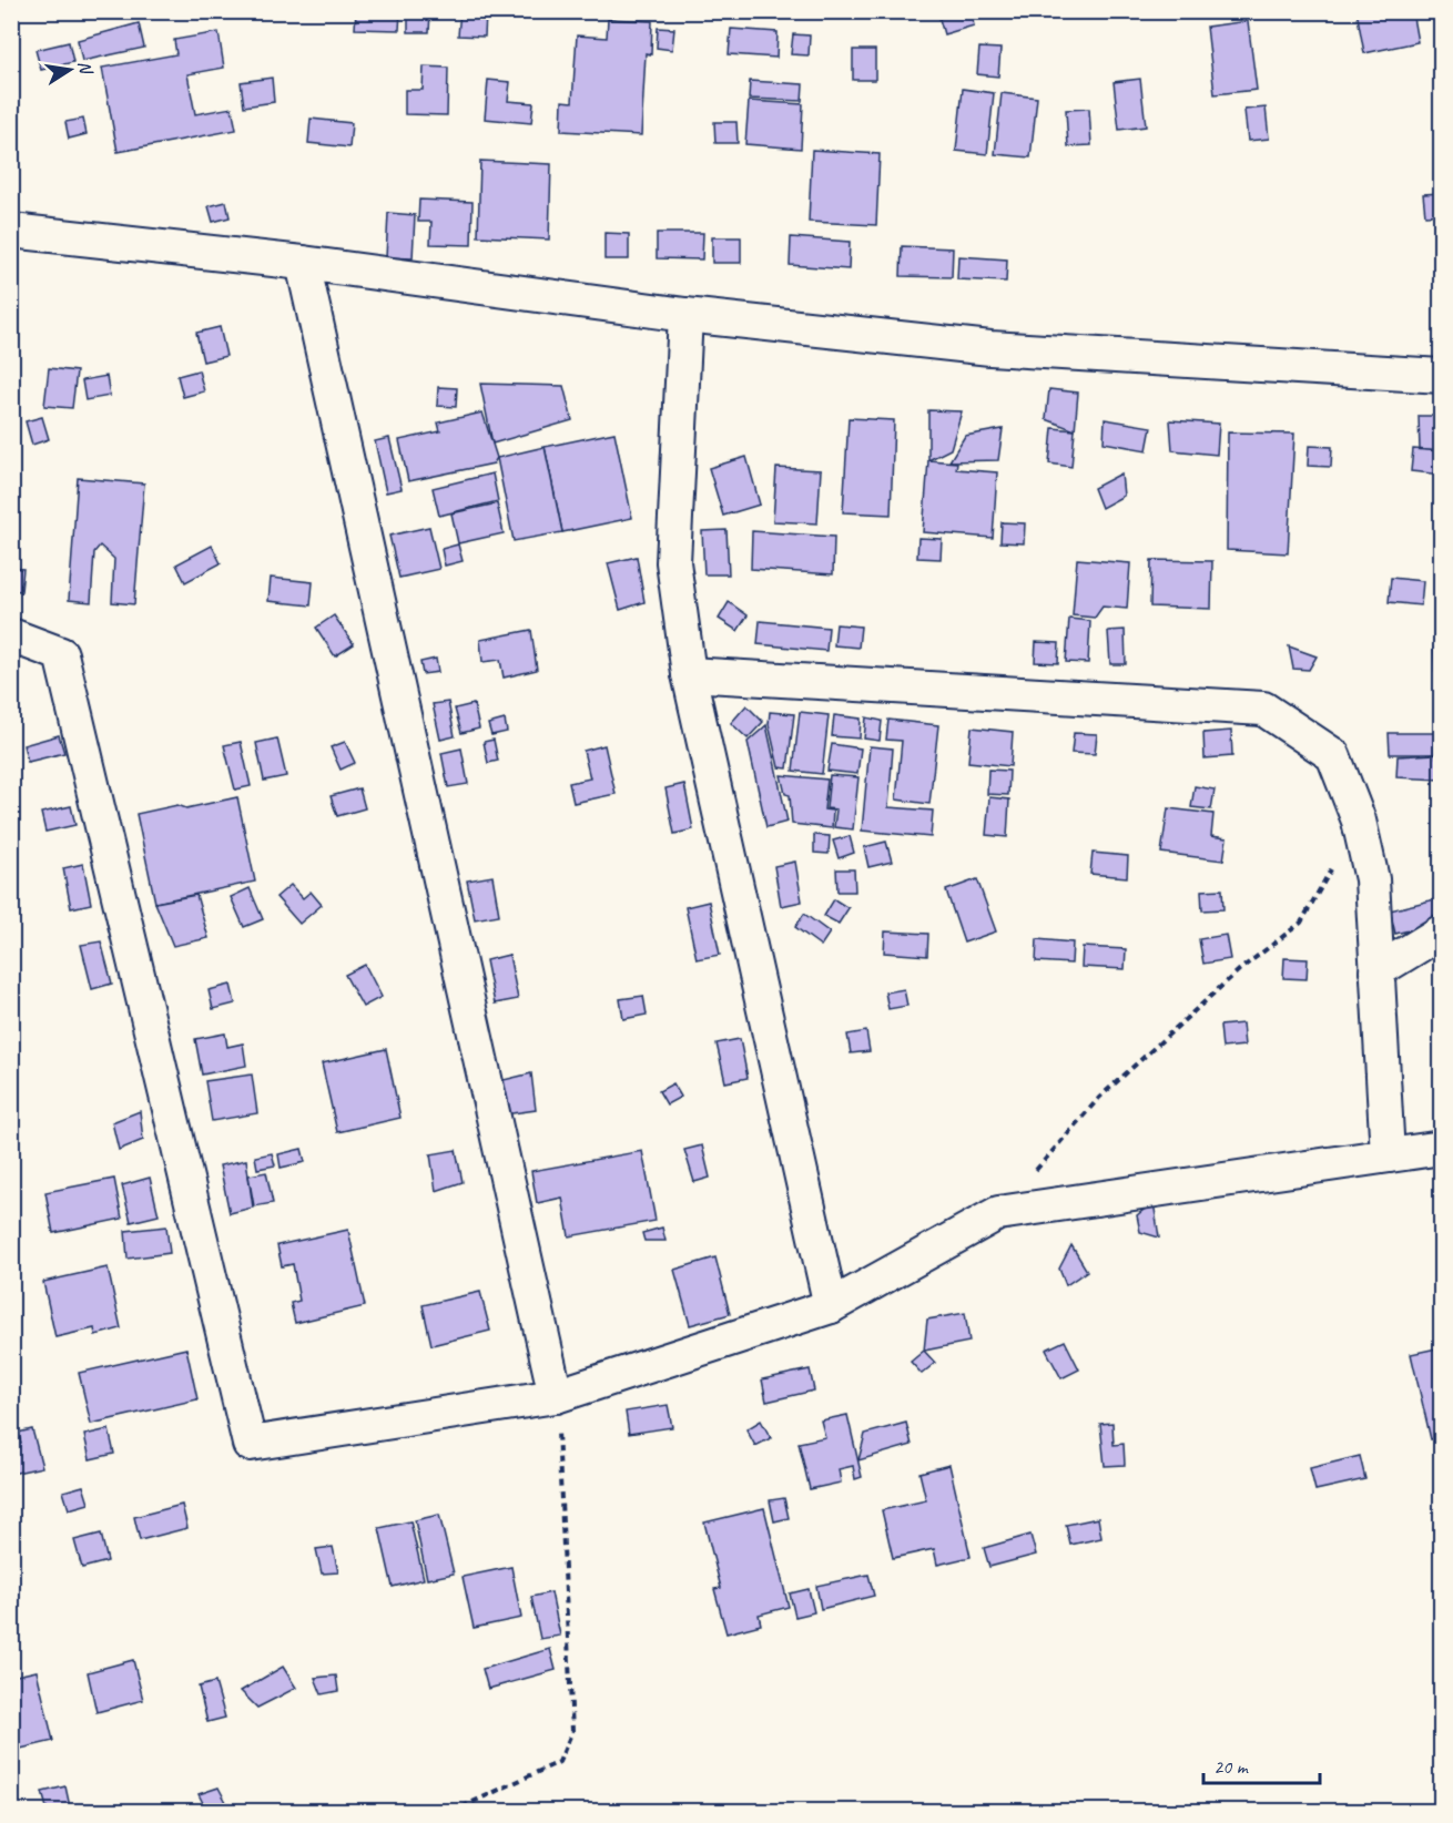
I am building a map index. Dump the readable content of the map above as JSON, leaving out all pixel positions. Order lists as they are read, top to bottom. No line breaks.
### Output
{"scale_bar":"20 m","north":"right"}
